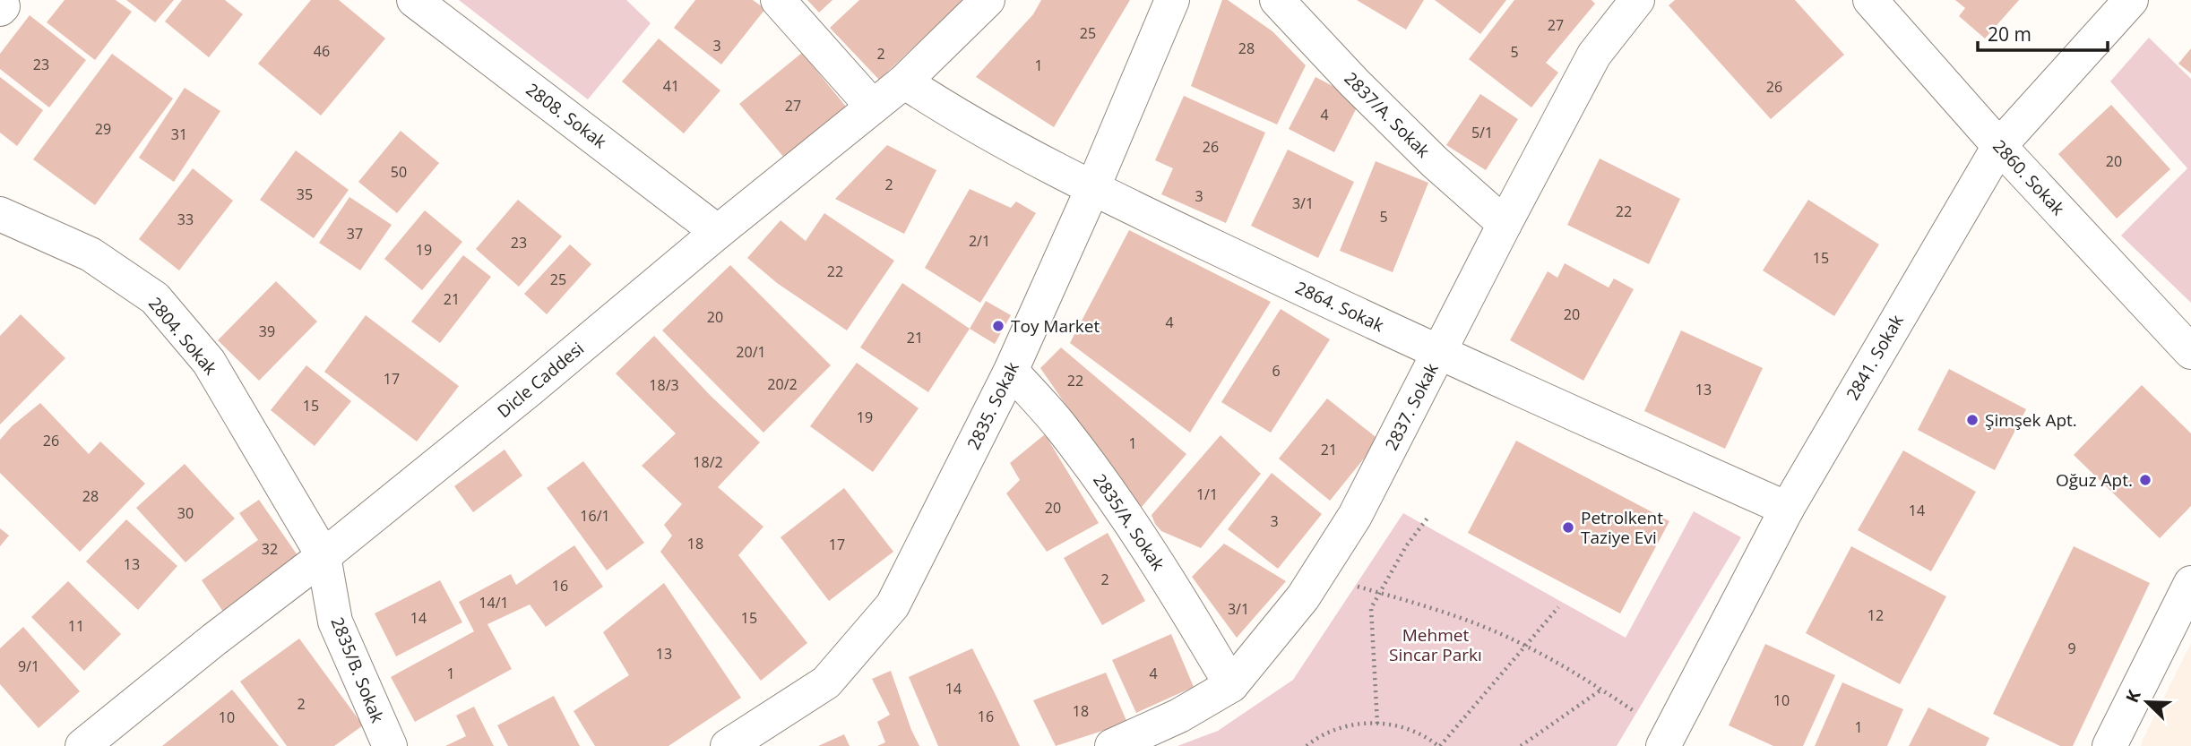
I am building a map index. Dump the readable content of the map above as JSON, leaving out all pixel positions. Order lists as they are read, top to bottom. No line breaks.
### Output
{"streets":{"street":["2837/A. Sokak","2808. Sokak","2860. Sokak","2864. Sokak","2804. Sokak","2841. Sokak","Dicle Caddesi","2835. Sokak","2837. Sokak","2835/A. Sokak","2835/B. Sokak"]},"crossings":[["2837/A. Sokak","2837. Sokak"],["2808. Sokak","Dicle Caddesi"],["2860. Sokak","2841. Sokak"],["2864. Sokak","2841. Sokak"],["2864. Sokak","Dicle Caddesi"],["2864. Sokak","2835. Sokak"],["2864. Sokak","2837. Sokak"],["2804. Sokak","Dicle Caddesi"],["2804. Sokak","2835/B. Sokak"],["Dicle Caddesi","2835/B. Sokak"],["2835. Sokak","2835/A. Sokak"],["2837. Sokak","2835/A. Sokak"]],"parks":["Mehmet Sincar Parkı"],"places":["Toy Market","Şimşek Apt.","Oğuz Apt.","Petrolkent Taziye Evi"],"house_numbers":["27","25","3","28","46","5","2","23","1","41","26","27","4","29","5/1","31","26","20","50","2","35","3","3/1","22","5","33","37","2/1","23","19","15","22","25","21","20","20","4","39","21","20/1","6","17","22","20/2","18/3","13","15","19","26","1","21","18/2","1/1","28","20","14","30","16/1","3","18","17","32","13","2","16","14/1","3/1","12","14","15","11","9","13","9/1","1","4","14","10","2","18","16","10","1"],"scale_bar":"20 m","north":"top left"}
